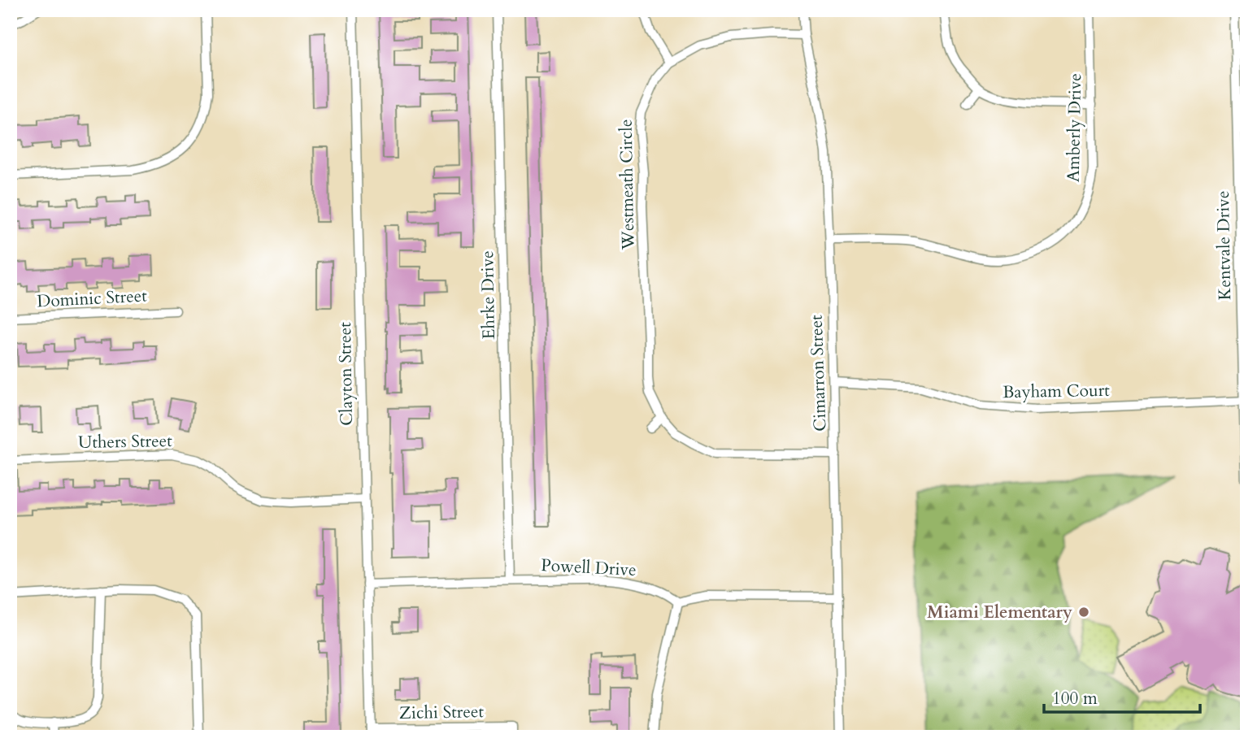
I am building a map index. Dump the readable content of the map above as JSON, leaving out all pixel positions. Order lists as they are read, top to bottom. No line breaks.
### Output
{"streets":{"street":["Amberly Drive","Westmeath Circle","Kentvale Drive","Ehrke Drive","Dominic Street","Cimarron Street","Clayton Street","Bayham Court","Uthers Street","Powell Drive","Zichi Street"]},"crossings":[["Amberly Drive","Cimarron Street"],["Westmeath Circle","Cimarron Street"],["Kentvale Drive","Bayham Court"],["Ehrke Drive","Powell Drive"],["Cimarron Street","Bayham Court"],["Clayton Street","Uthers Street"],["Clayton Street","Powell Drive"],["Clayton Street","Zichi Street"]],"places":["Miami Elementary"],"scale_bar":"100 m"}
